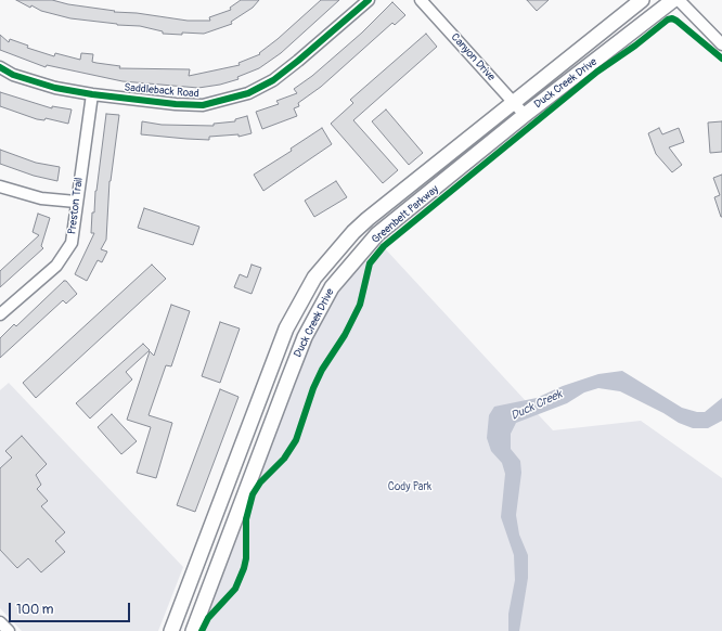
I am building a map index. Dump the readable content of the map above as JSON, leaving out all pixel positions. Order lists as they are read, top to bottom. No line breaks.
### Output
{"streets":{"main road":["Duck Creek Drive"],"street":["Canyon Drive","Saddleback Road","Preston Trail"],"cycle path":["Greenbelt Parkway"]},"crossings":[["Canyon Drive","Duck Creek Drive"],["Saddleback Road","Preston Trail"]],"water":["Duck Creek"],"parks":["Cody Park"],"scale_bar":"100 m"}
